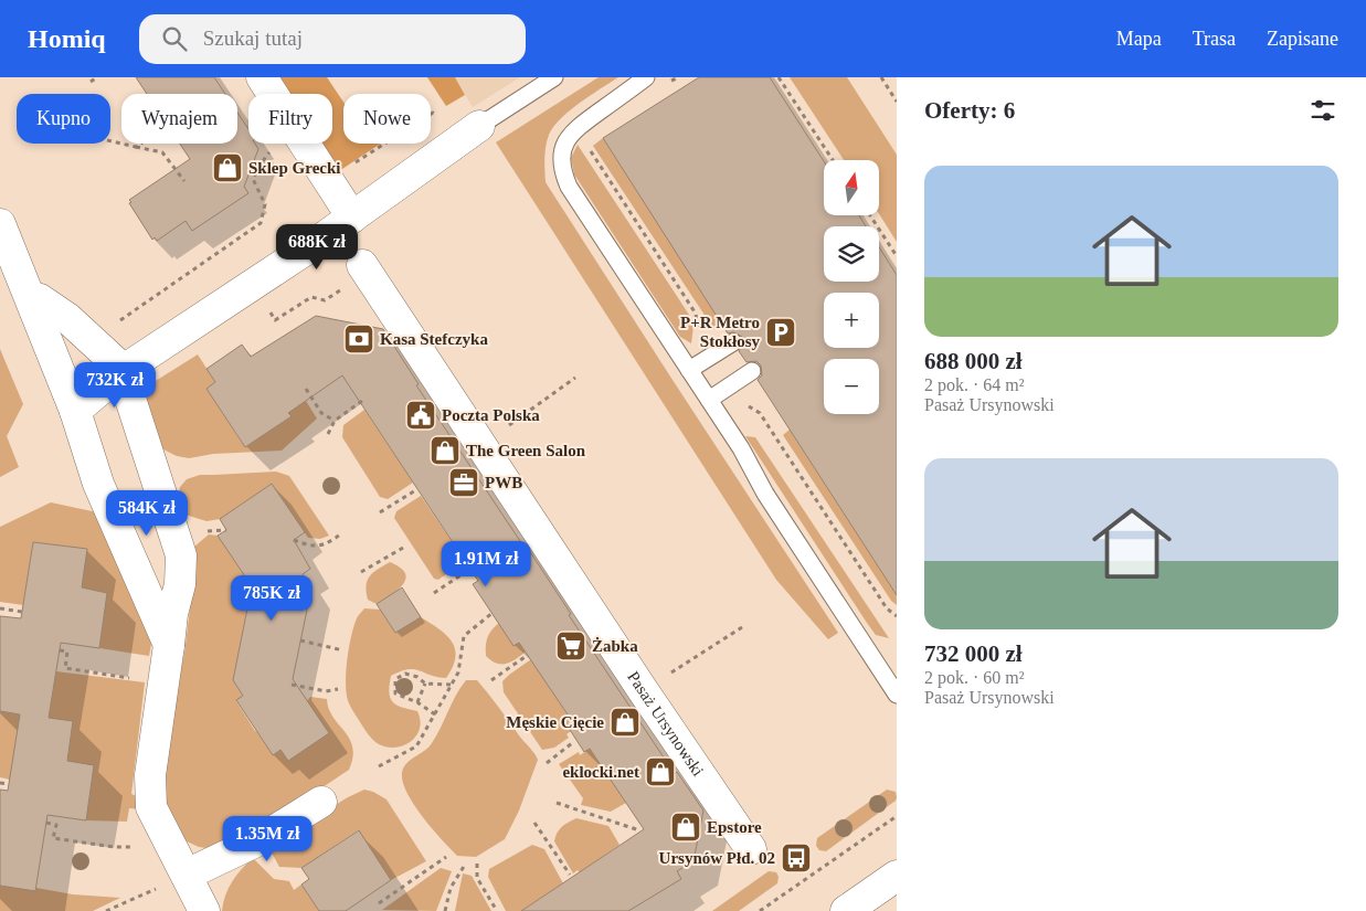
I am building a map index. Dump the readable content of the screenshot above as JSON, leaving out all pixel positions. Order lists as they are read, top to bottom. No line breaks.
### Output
{"streets":{"street":["Pasaż Ursynowski"]},"places":{"shop":["Sklep Grecki","The Green Salon","Męskie Cięcie","eklocki.net","Epstore"],"parking":["P+R Metro Stokłosy"],"bank":["Kasa Stefczyka"],"public building":["Poczta Polska"],"office":["PWB"],"supermarket":["Żabka"],"bus stop":["Ursynów Płd. 02"]},"north":"top","page":{"header":"Homiq","search":"Szukaj tutaj","nav":["Mapa","Trasa","Zapisane"],"heading":"Oferty: 6","chip":["Kupno","Wynajem","Filtry","Nowe"],"list":[{"name":"688 000 zł","note":"2 pok. · 64 m² · Pasaż Ursynowski"},{"name":"732 000 zł","note":"2 pok. · 60 m² · Pasaż Ursynowski"}],"map_buttons":["+","−"],"price":["688K zł","732K zł","584K zł","1.91M zł","785K zł","1.35M zł"]}}
